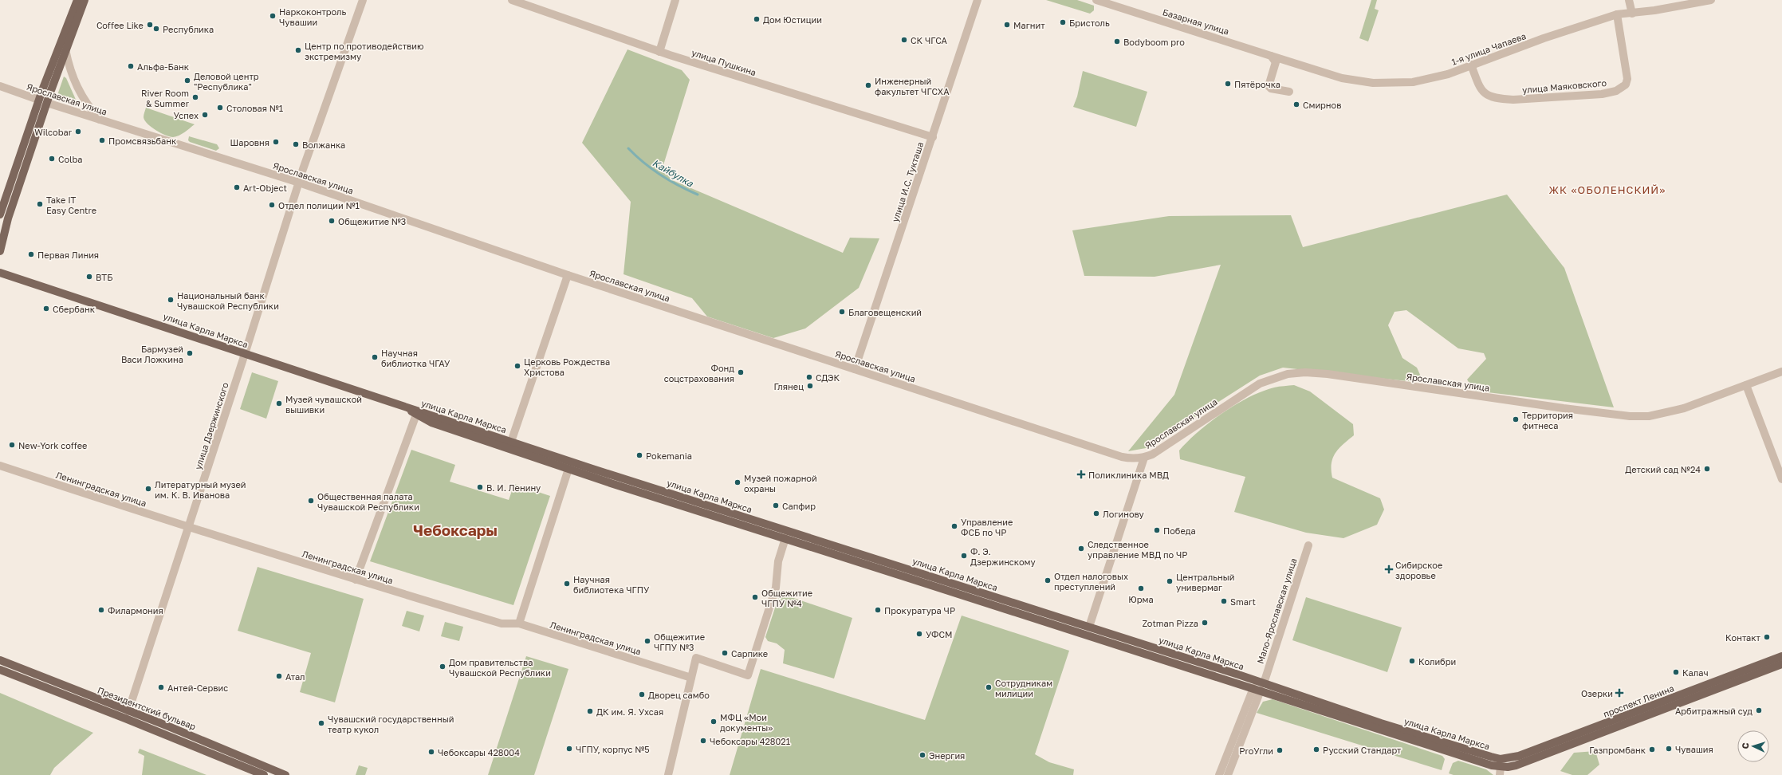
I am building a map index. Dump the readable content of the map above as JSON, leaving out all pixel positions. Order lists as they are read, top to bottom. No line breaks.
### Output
{"streets":{"main road":["Ярославская улица","улица Карла Маркса","проспект Ленина","Президентский бульвар"],"street":["Базарная улица","1-я улица Чапаева","улица Пушкина","улица Маяковского","улица И.С. Тукташа","улица Дзержинского","Ленинградская улица","Мало-Ярославская улица"]},"crossings":[["Базарная улица","1-я улица Чапаева"],["1-я улица Чапаева","улица Маяковского"],["улица Пушкина","улица И.С. Тукташа"],["Ярославская улица","улица И.С. Тукташа"],["Ярославская улица","улица Дзержинского"],["улица Карла Маркса","улица Дзержинского"],["улица Карла Маркса","Мало-Ярославская улица"],["улица Карла Маркса","проспект Ленина"],["улица Дзержинского","Ленинградская улица"],["улица Дзержинского","Президентский бульвар"]],"districts":["ЖК «ОБОЛЕНСКИЙ»","Чебоксары"],"water":["Кайбулка"],"places":{"other":["Наркоконтроль Чувашии","Дом Юстиции","Бристоль","Coffee Like","Магнит","Республика","СК ЧГСА","Bodyboom pro","Центр по противодействию экстремизму","Альфа-Банк","Деловой центр \"Республика\"","Пятёрочка","Инженерный факультет ЧГСХА","River Room & Summer","Смирнов","Столовая №1","Успех","Wilcobar","Промсвязьбанк","Шаровня","Волжанка","Colba","Art-Object","Take IT Easy Centre","Отдел полиции №1","Общежитие №3","Первая Линия","ВТБ","Национальный банк Чувашской Республики","Сбербанк","Благовещенский","Бармузей Васи Ложкина","Научная библиотка ЧГАУ","Церковь Рождества Христова","Фонд соцстрахования","СДЭК","Глянец","Музей чувашской вышивки","Территория фитнеса","New-York coffee","Pokemania","Детский сад №24","Музей пожарной охраны","В. И. Ленину","Литературный музей им. К. В. Иванова","Общественная палата Чувашской Республики","Сапфир","Логинову","Управление ФСБ по ЧР","Победа","Следственное управление МВД по ЧР","Ф. Э. Дзержинскому","Отдел налоговых преступлений","Центральный универмаг","Научная библиотека ЧГПУ","Юрма","Общежитие ЧГПУ №4","Smart","Филармония","Прокуратура ЧР","Zotman Pizza","УФСМ","Контакт","Общежитие ЧГПУ №3","Сарпике","Колибри","Дом правительства Чувашской Республики","Калач","Атал","Антей-Сервис","Сотрудникам милиции","Дворец самбо","Арбитражный суд","ДК им. Я. Ухсая","МФЦ «Мои документы»","Чувашский государственный театр кукол","Чебоксары 428021","ЧГПУ, корпус №5","Чувашия","Русский Стандарт","Газпромбанк","ProУгли","Чебоксары 428004","Энергия"],"health":["Поликлиника МВД","Сибирское здоровье","Озерки"]},"north":"left"}
